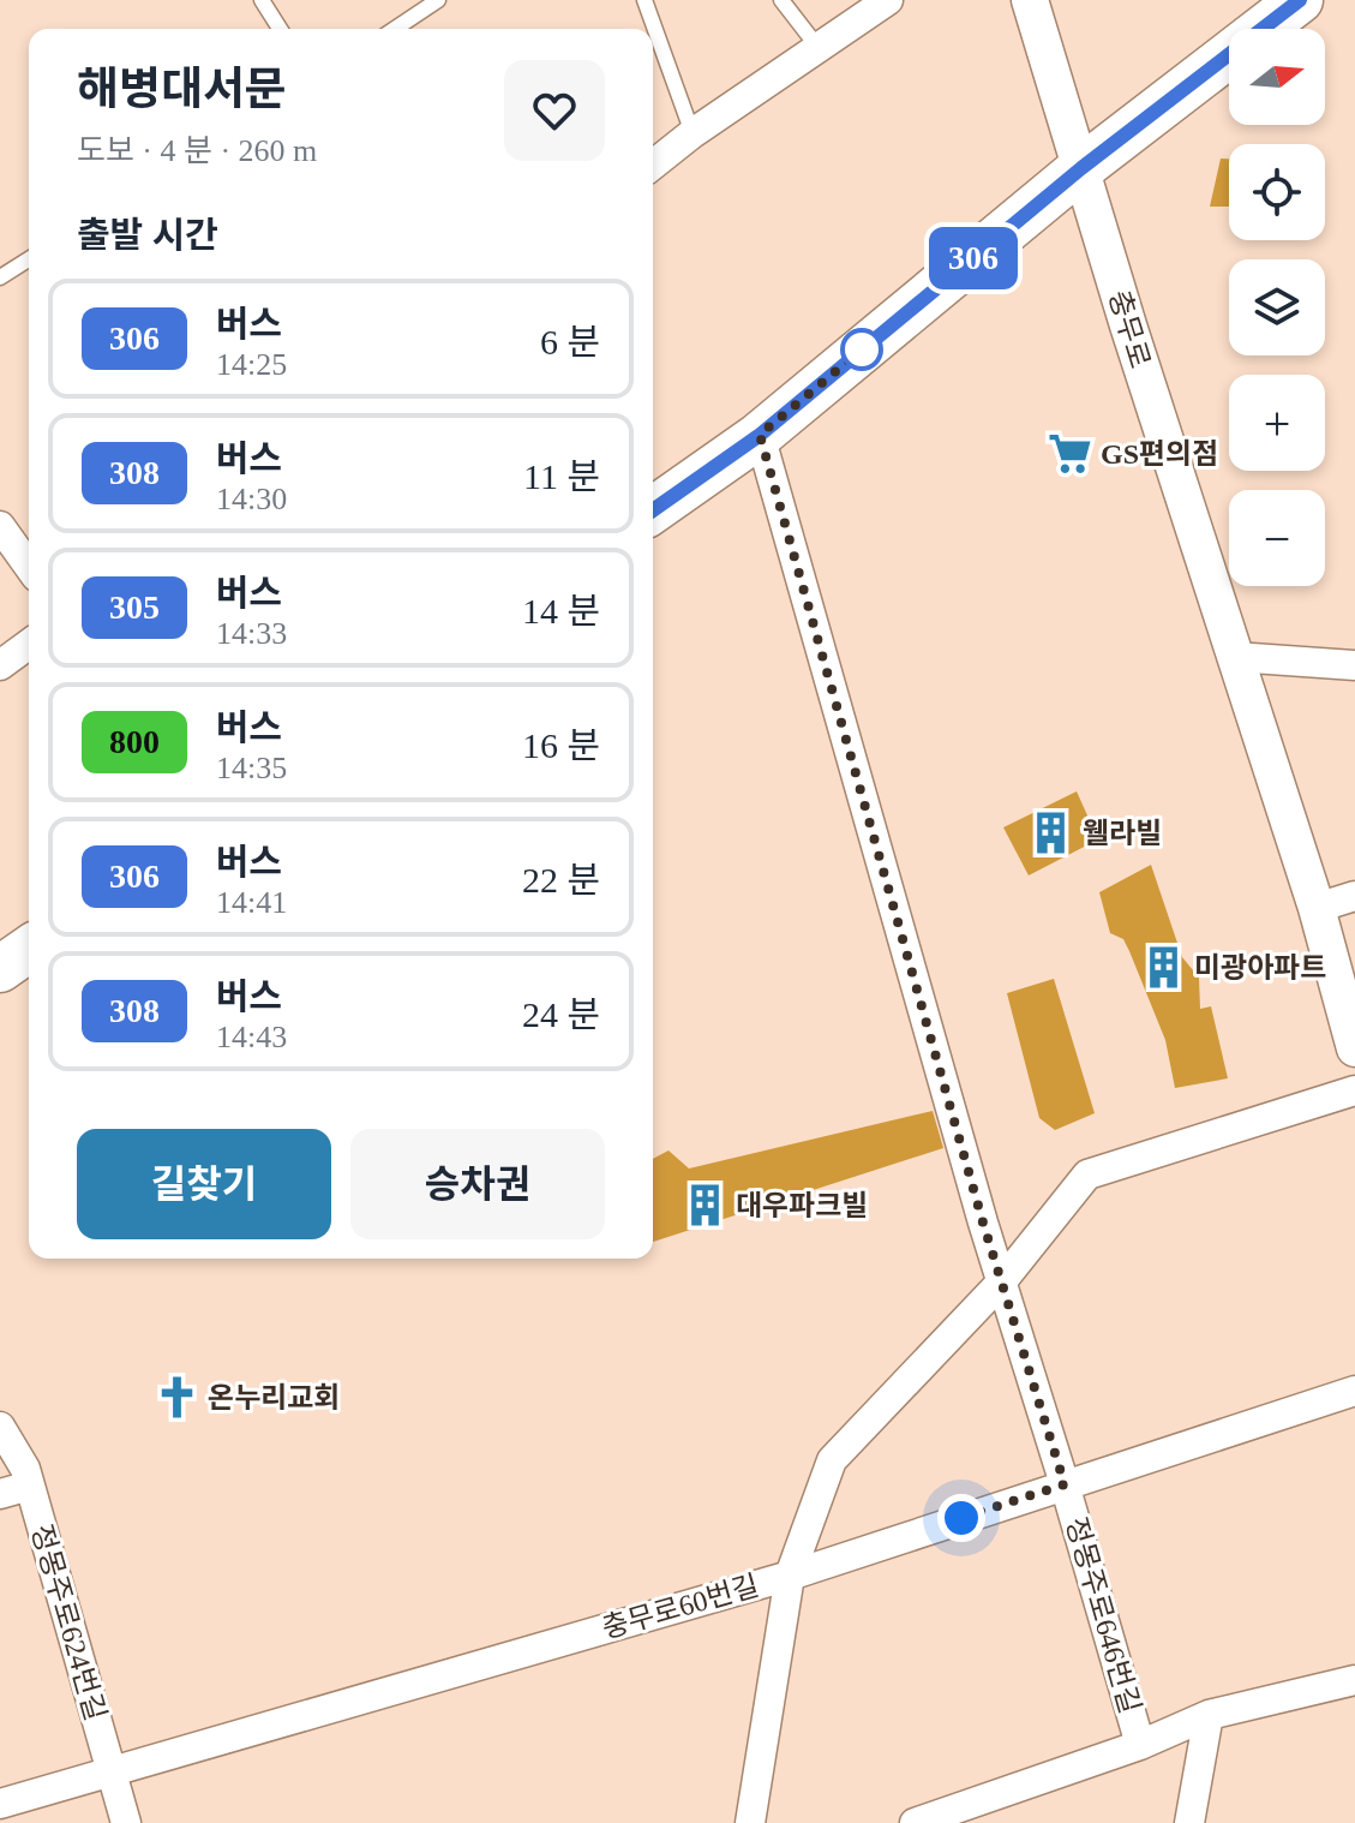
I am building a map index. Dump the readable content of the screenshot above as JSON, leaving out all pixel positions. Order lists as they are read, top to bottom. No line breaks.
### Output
{"streets":{"street":["충무로","충무로60번길","정몽주로646번길","정몽주로624번길"]},"crossings":[["충무로60번길","정몽주로646번길"],["충무로60번길","정몽주로624번길"]],"places":{"supermarket":["GS편의점"],"building":["웰라빌","미광아파트","대우파크빌"],"church":["온누리교회"]},"lines":["bus line 306"],"north":"right","page":{"on_map":"306","map_buttons":["+","−"],"heading":[["해병대서문","도보 · 4 분 · 260 m"],"출발 시간"],"list":[{"mark":"306","name":"버스","note":"14:25","value":"6 분"},{"mark":"308","name":"버스","note":"14:30","value":"11 분"},{"mark":"305","name":"버스","note":"14:33","value":"14 분"},{"mark":"800","name":"버스","note":"14:35","value":"16 분"},{"mark":"306","name":"버스","note":"14:41","value":"22 분"},{"mark":"308","name":"버스","note":"14:43","value":"24 분"}],"buttons":["길찾기","승차권"]}}
